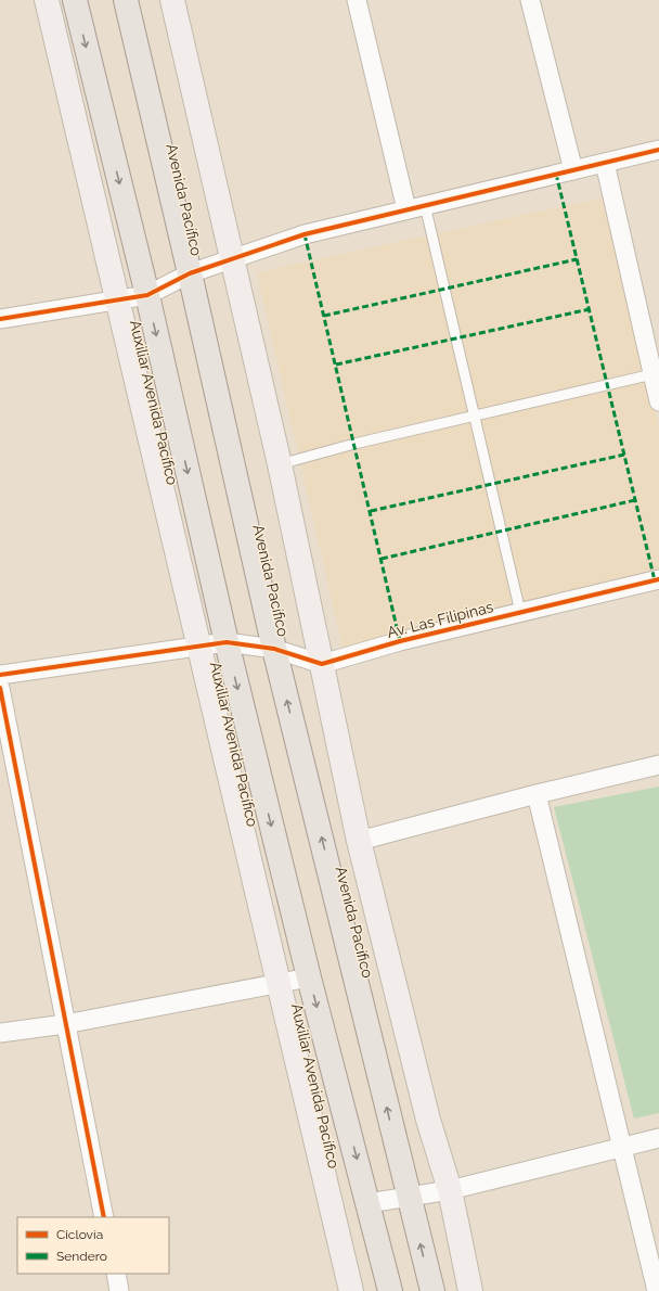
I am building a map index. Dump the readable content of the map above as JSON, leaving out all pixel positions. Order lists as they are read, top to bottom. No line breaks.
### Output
{"streets":{"main road":["Avenida Pacífico","Auxiliar Avenida Pacífico"],"street":["Av. Las Filipinas"]},"legend":["Ciclovía","Sendero"]}
